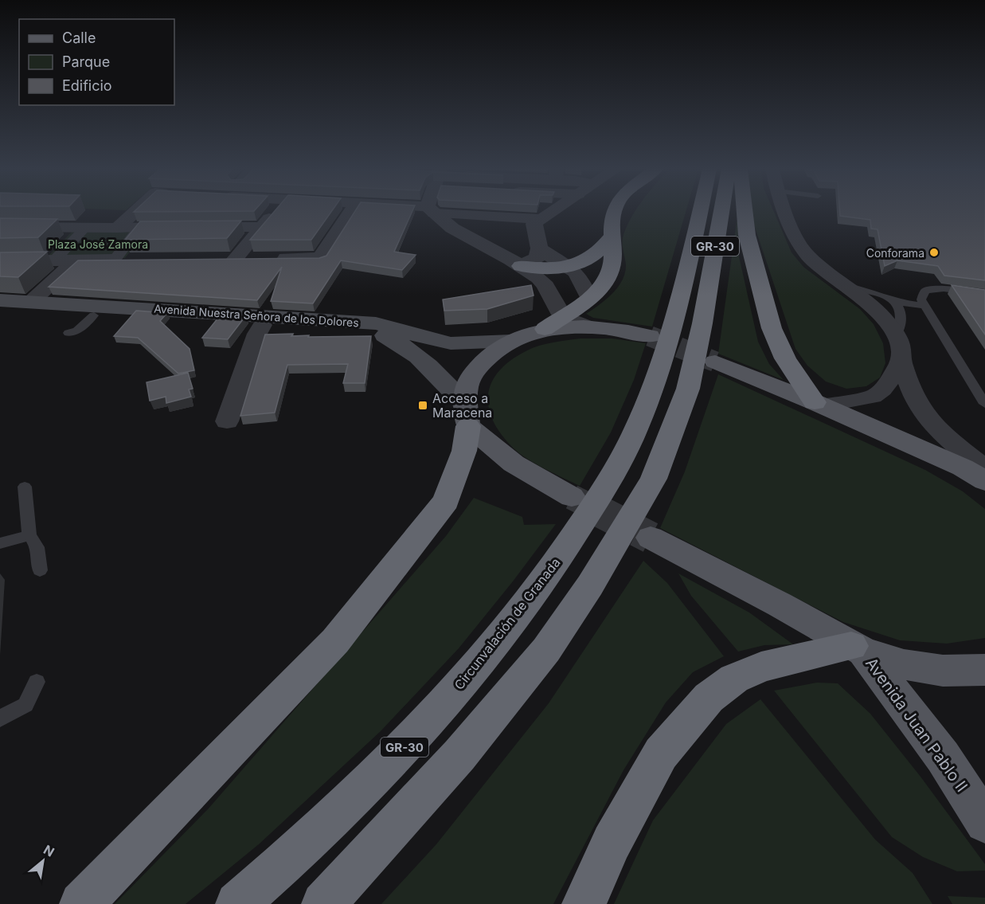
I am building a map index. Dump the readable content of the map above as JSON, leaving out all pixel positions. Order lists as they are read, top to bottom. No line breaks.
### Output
{"streets":{"highway":["GR-30","Circunvalación de Granada"],"main road":["Avenida Nuestra Señora de los Dolores","Avenida Juan Pablo II"]},"parks":["Plaza José Zamora"],"places":{"other":["Conforama"],"transit":["Acceso a Maracena"]},"legend":["Calle","Parque","Edificio"],"north":"top right"}
